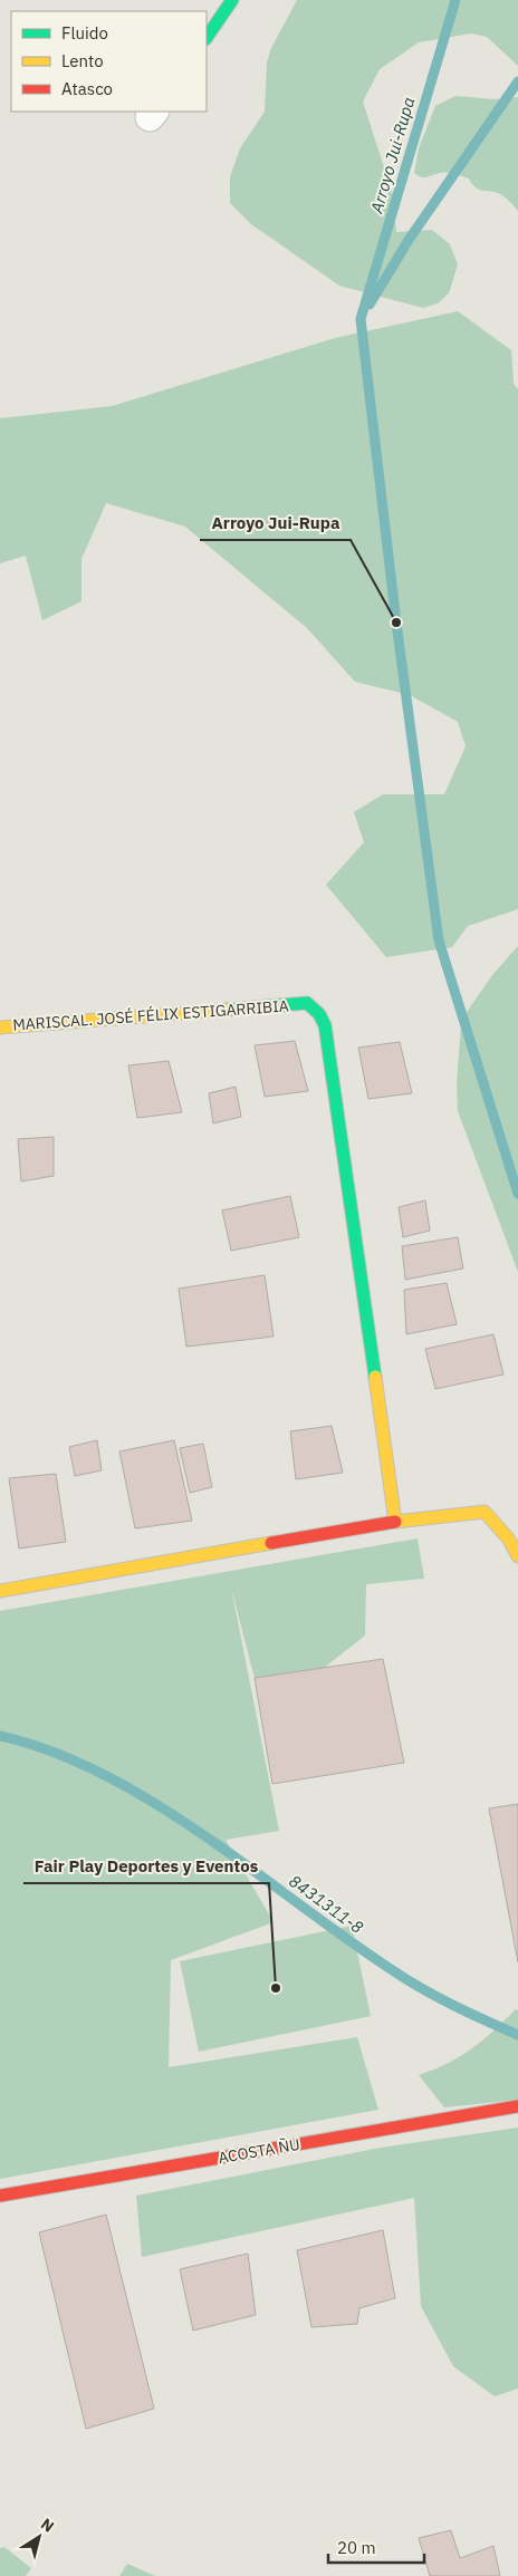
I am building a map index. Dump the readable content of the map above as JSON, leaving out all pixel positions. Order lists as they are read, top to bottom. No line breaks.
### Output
{"streets":{"street":["MARISCAL. JOSÉ FÉLIX ESTIGARRIBIA","ACOSTA ÑU"]},"water":["Arroyo Jui-Rupa","8431311-8"],"places":["Arroyo Jui-Rupa","Fair Play Deportes y Eventos"],"legend":["Fluido","Lento","Atasco"],"scale_bar":"20 m","north":"top right"}
